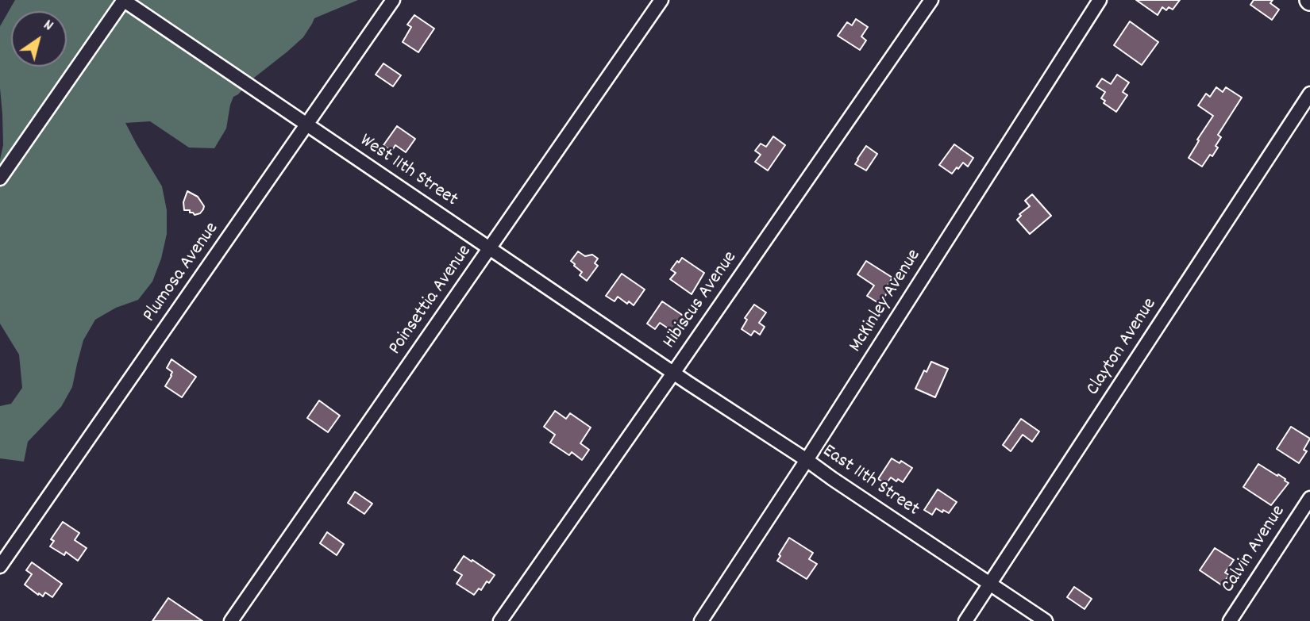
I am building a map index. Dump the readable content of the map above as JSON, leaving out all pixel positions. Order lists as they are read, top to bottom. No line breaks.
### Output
{"streets":{"street":["West 11th Street","Plumosa Avenue","Poinsettia Avenue","Hibiscus Avenue","McKinley Avenue","Clayton Avenue","East 11th Street","Calvin Avenue"]},"crossings":[["West 11th Street","Plumosa Avenue"],["West 11th Street","Poinsettia Avenue"],["West 11th Street","Hibiscus Avenue"],["West 11th Street","East 11th Street"],["Hibiscus Avenue","East 11th Street"],["McKinley Avenue","East 11th Street"],["Clayton Avenue","East 11th Street"]],"north":"top right"}
